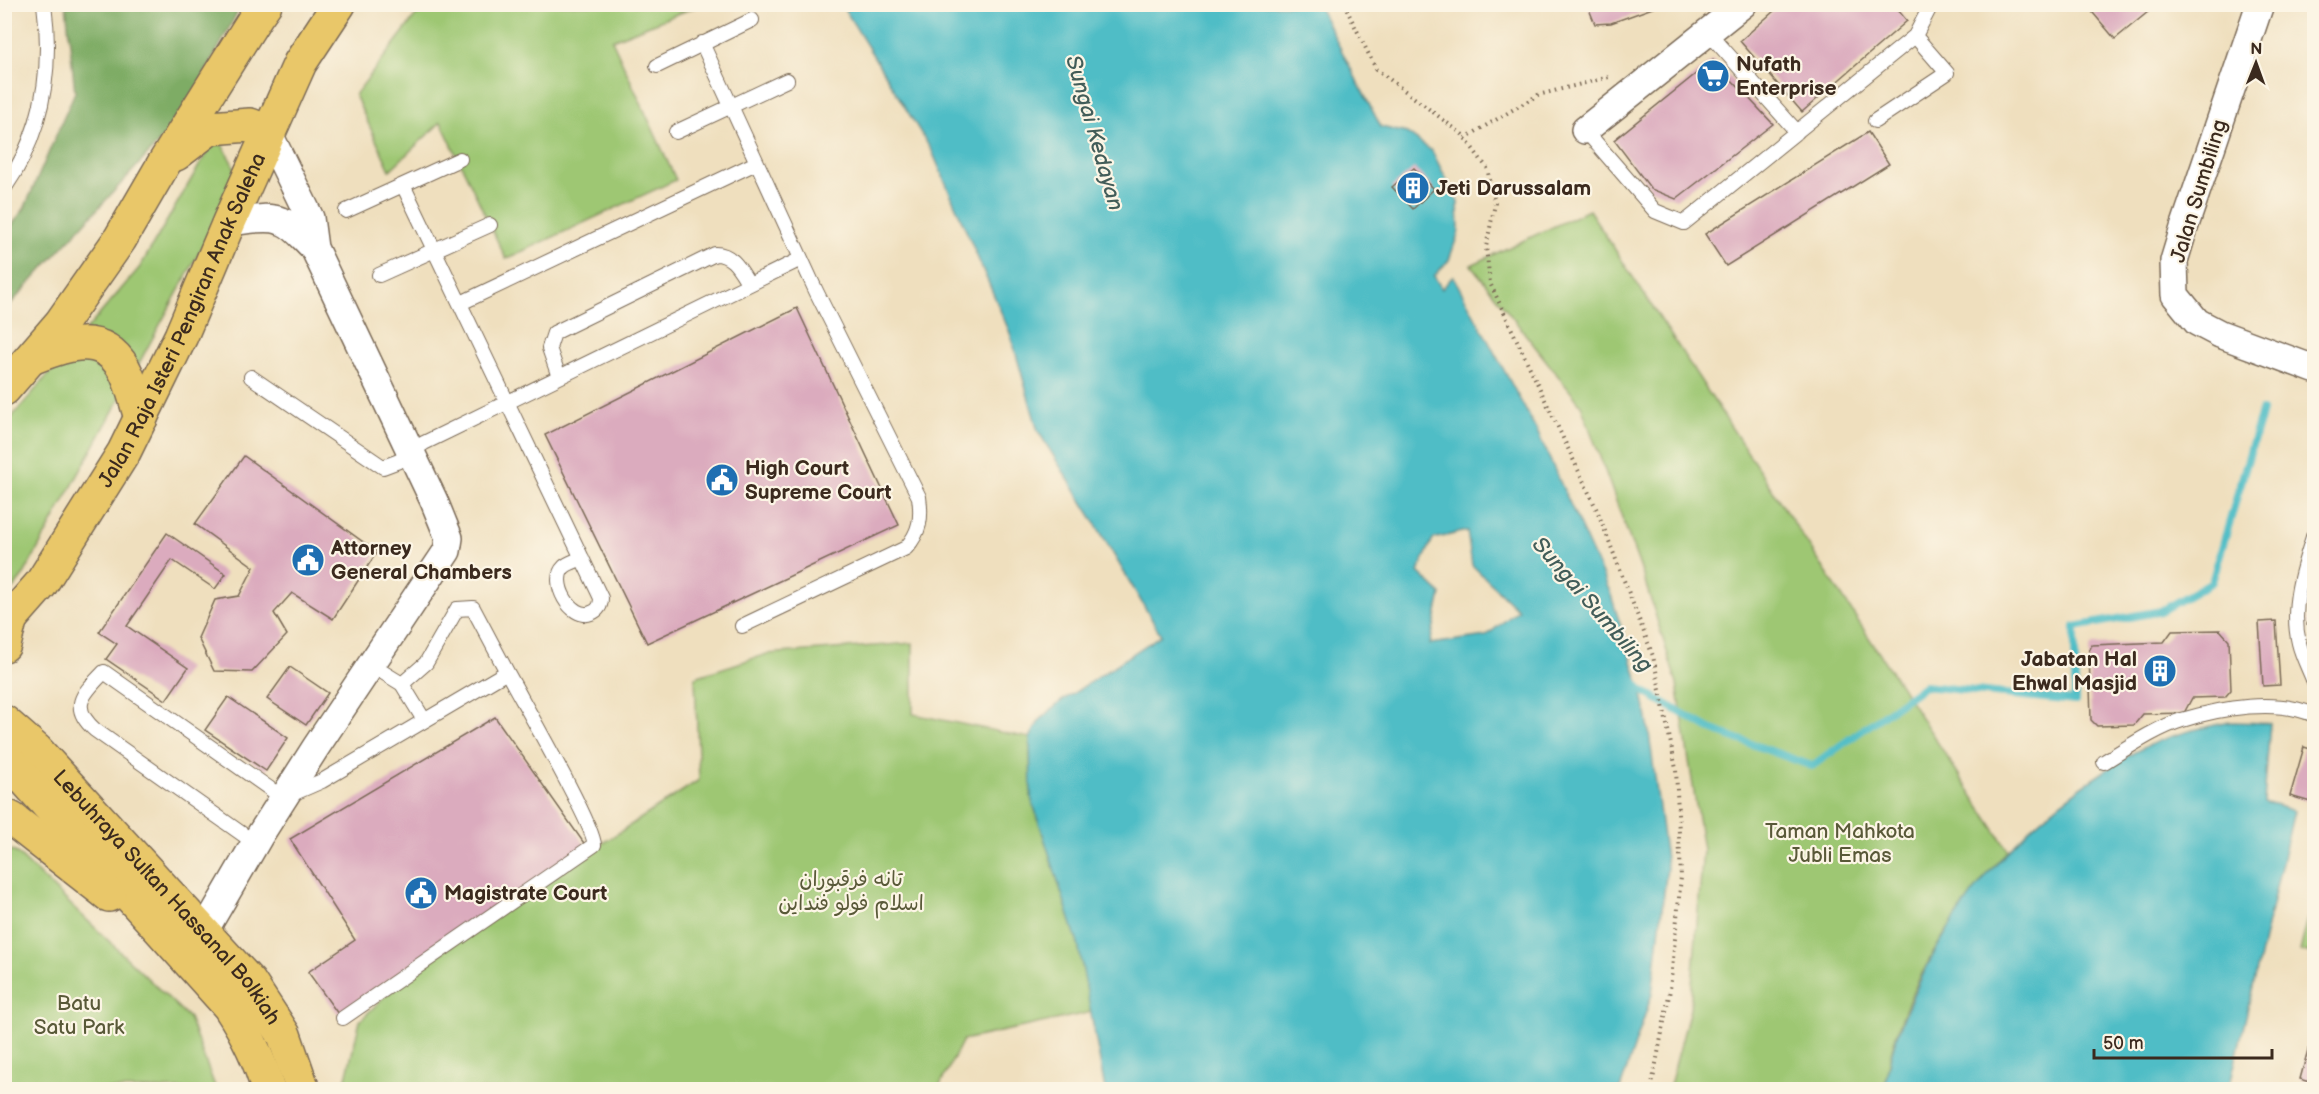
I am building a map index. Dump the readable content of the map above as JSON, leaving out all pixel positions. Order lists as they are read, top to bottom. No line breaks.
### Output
{"streets":{"main road":["Jalan Raja Isteri Pengiran Anak Saleha","Lebuhraya Sultan Hassanal Bolkiah"],"street":["Jalan Sumbiling"]},"water":["Sungai Kedayan","Sungai Sumbiling"],"parks":["Taman Mahkota Jubli Emas","تانه فرقبوران اسلام فولو فنداين","Batu Satu Park"],"places":{"supermarket":["Nufath Enterprise"],"building":["Jeti Darussalam","Jabatan Hal Ehwal Masjid"],"public building":["High Court Supreme Court","Attorney General Chambers","Magistrate Court"]},"scale_bar":"50 m","north":"top"}
